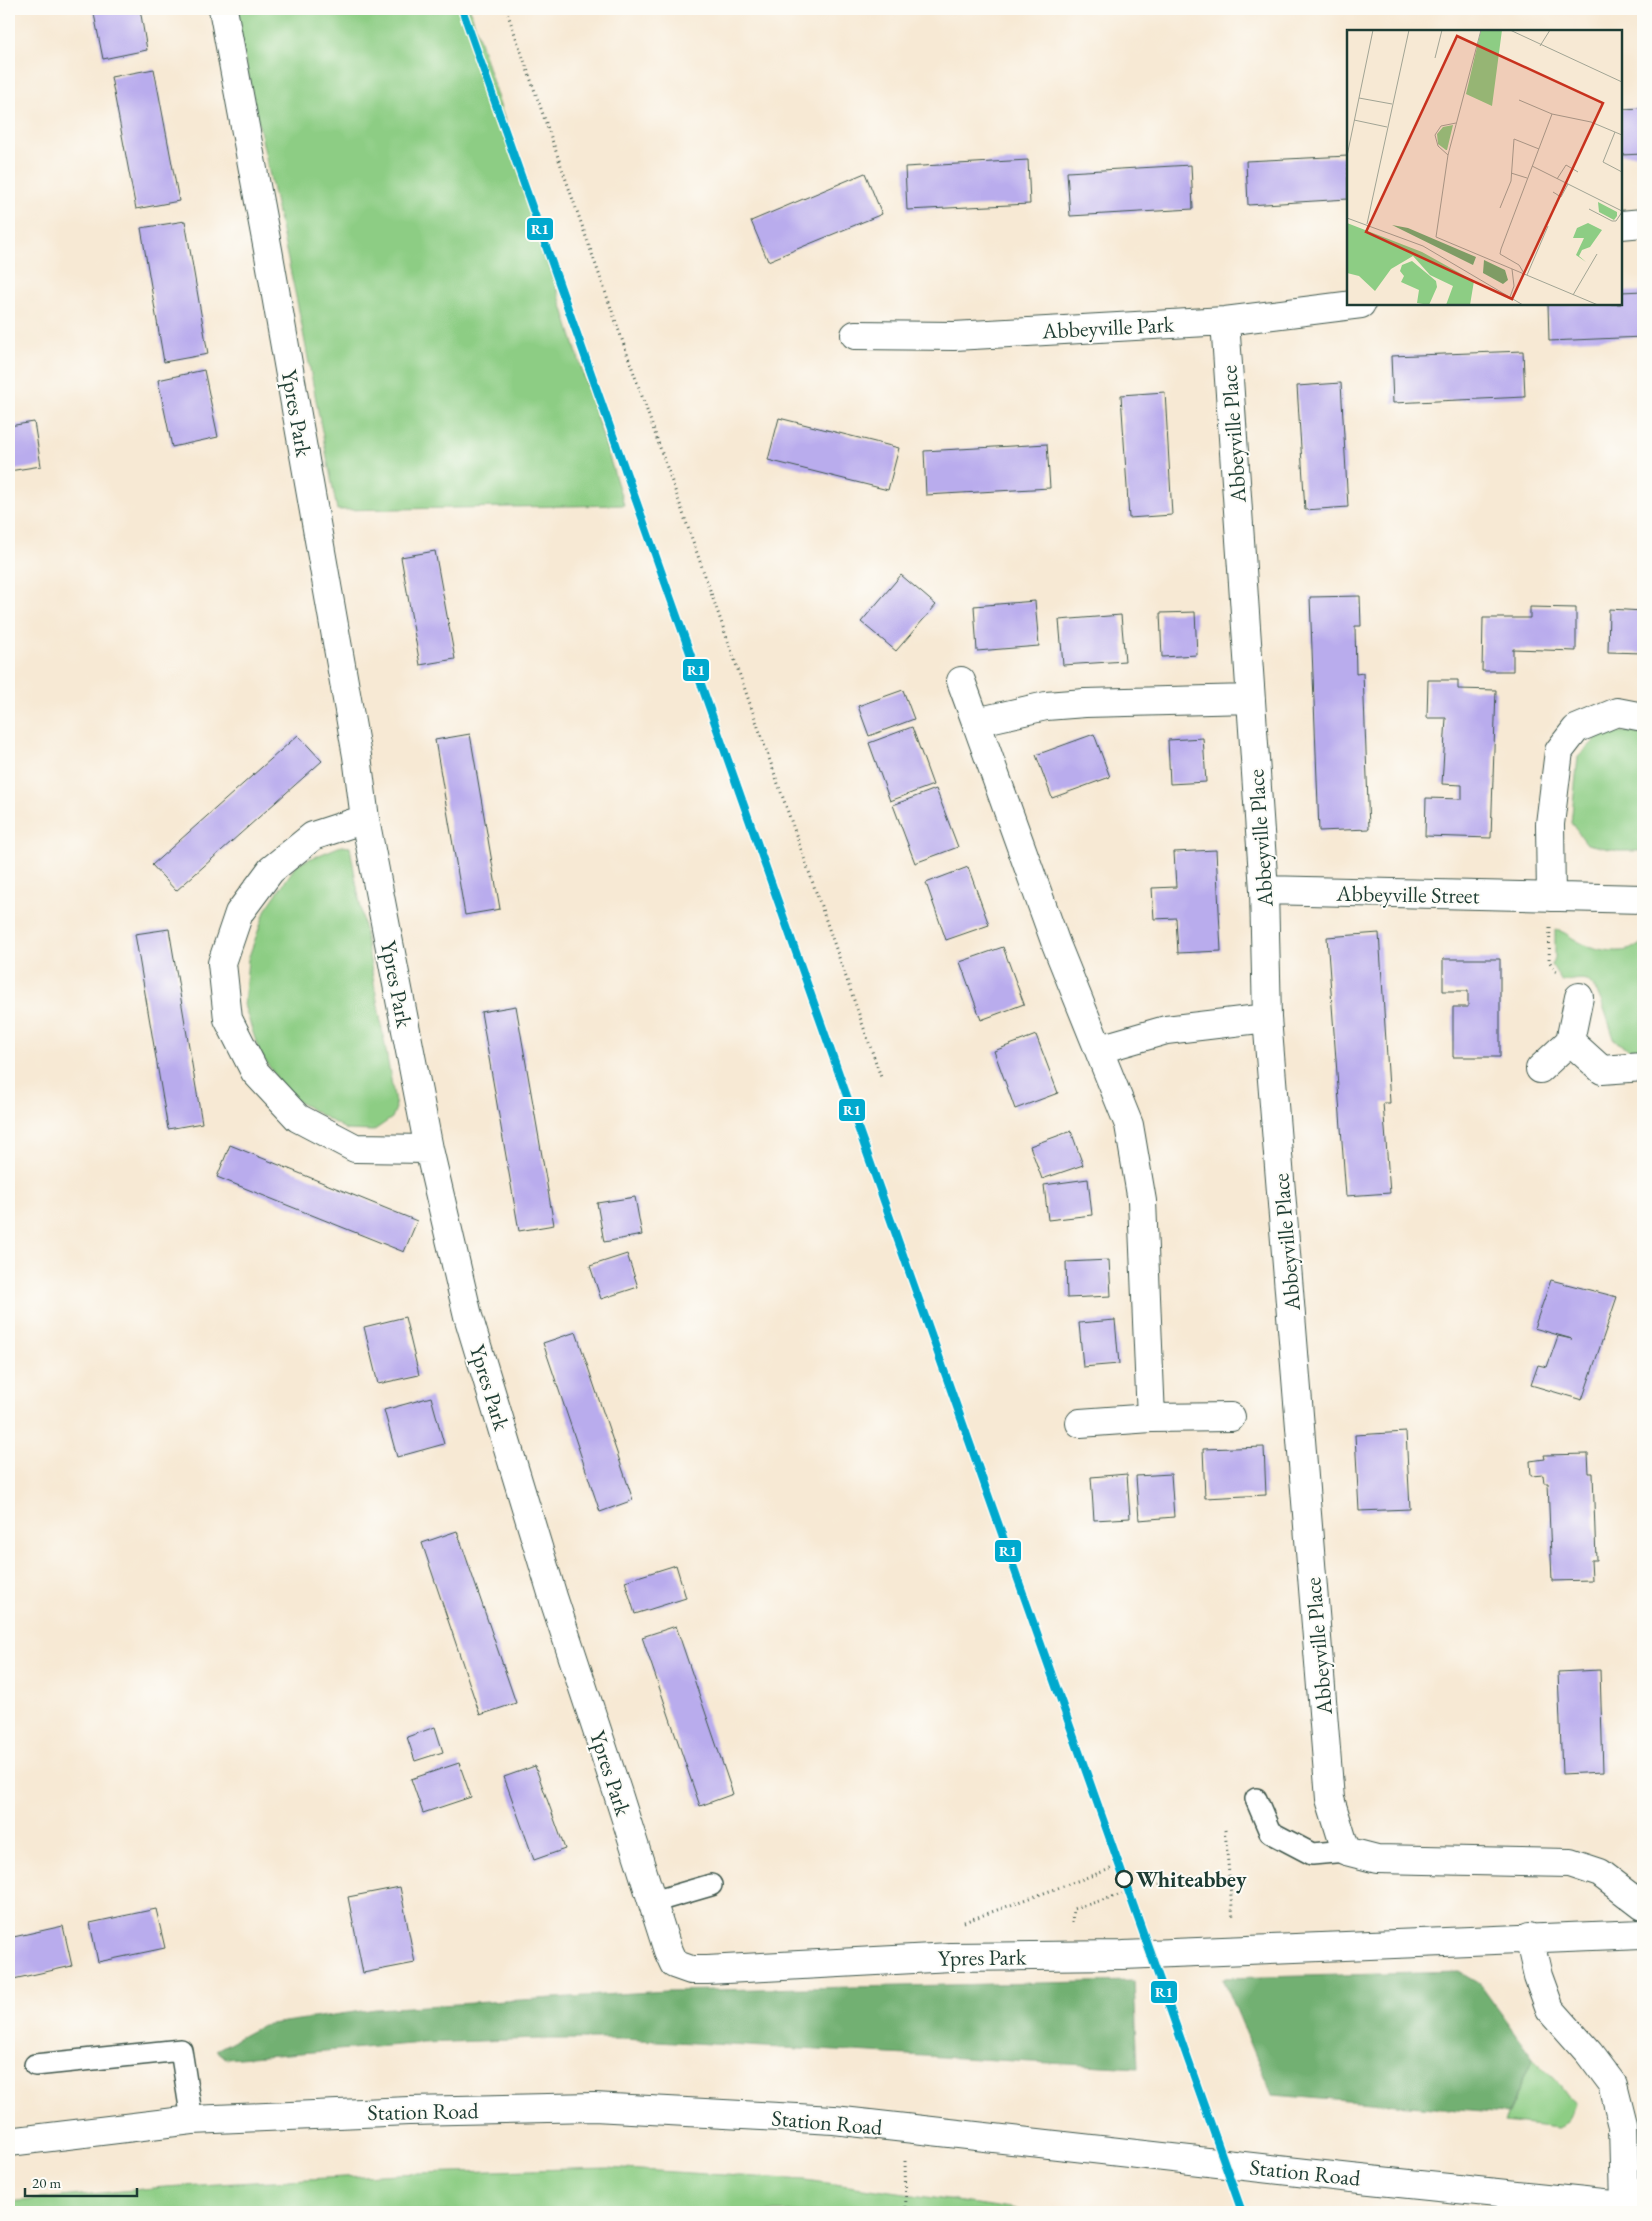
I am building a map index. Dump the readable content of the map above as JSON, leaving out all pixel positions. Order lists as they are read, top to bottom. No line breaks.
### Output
{"streets":{"street":["Abbeyville Park","Ypres Park","Abbeyville Place","Abbeyville Street","Station Road"]},"crossings":[["Abbeyville Park","Abbeyville Place"],["Abbeyville Place","Abbeyville Street"]],"places":["Whiteabbey"],"lines":["transit line R1"],"scale_bar":"20 m"}
